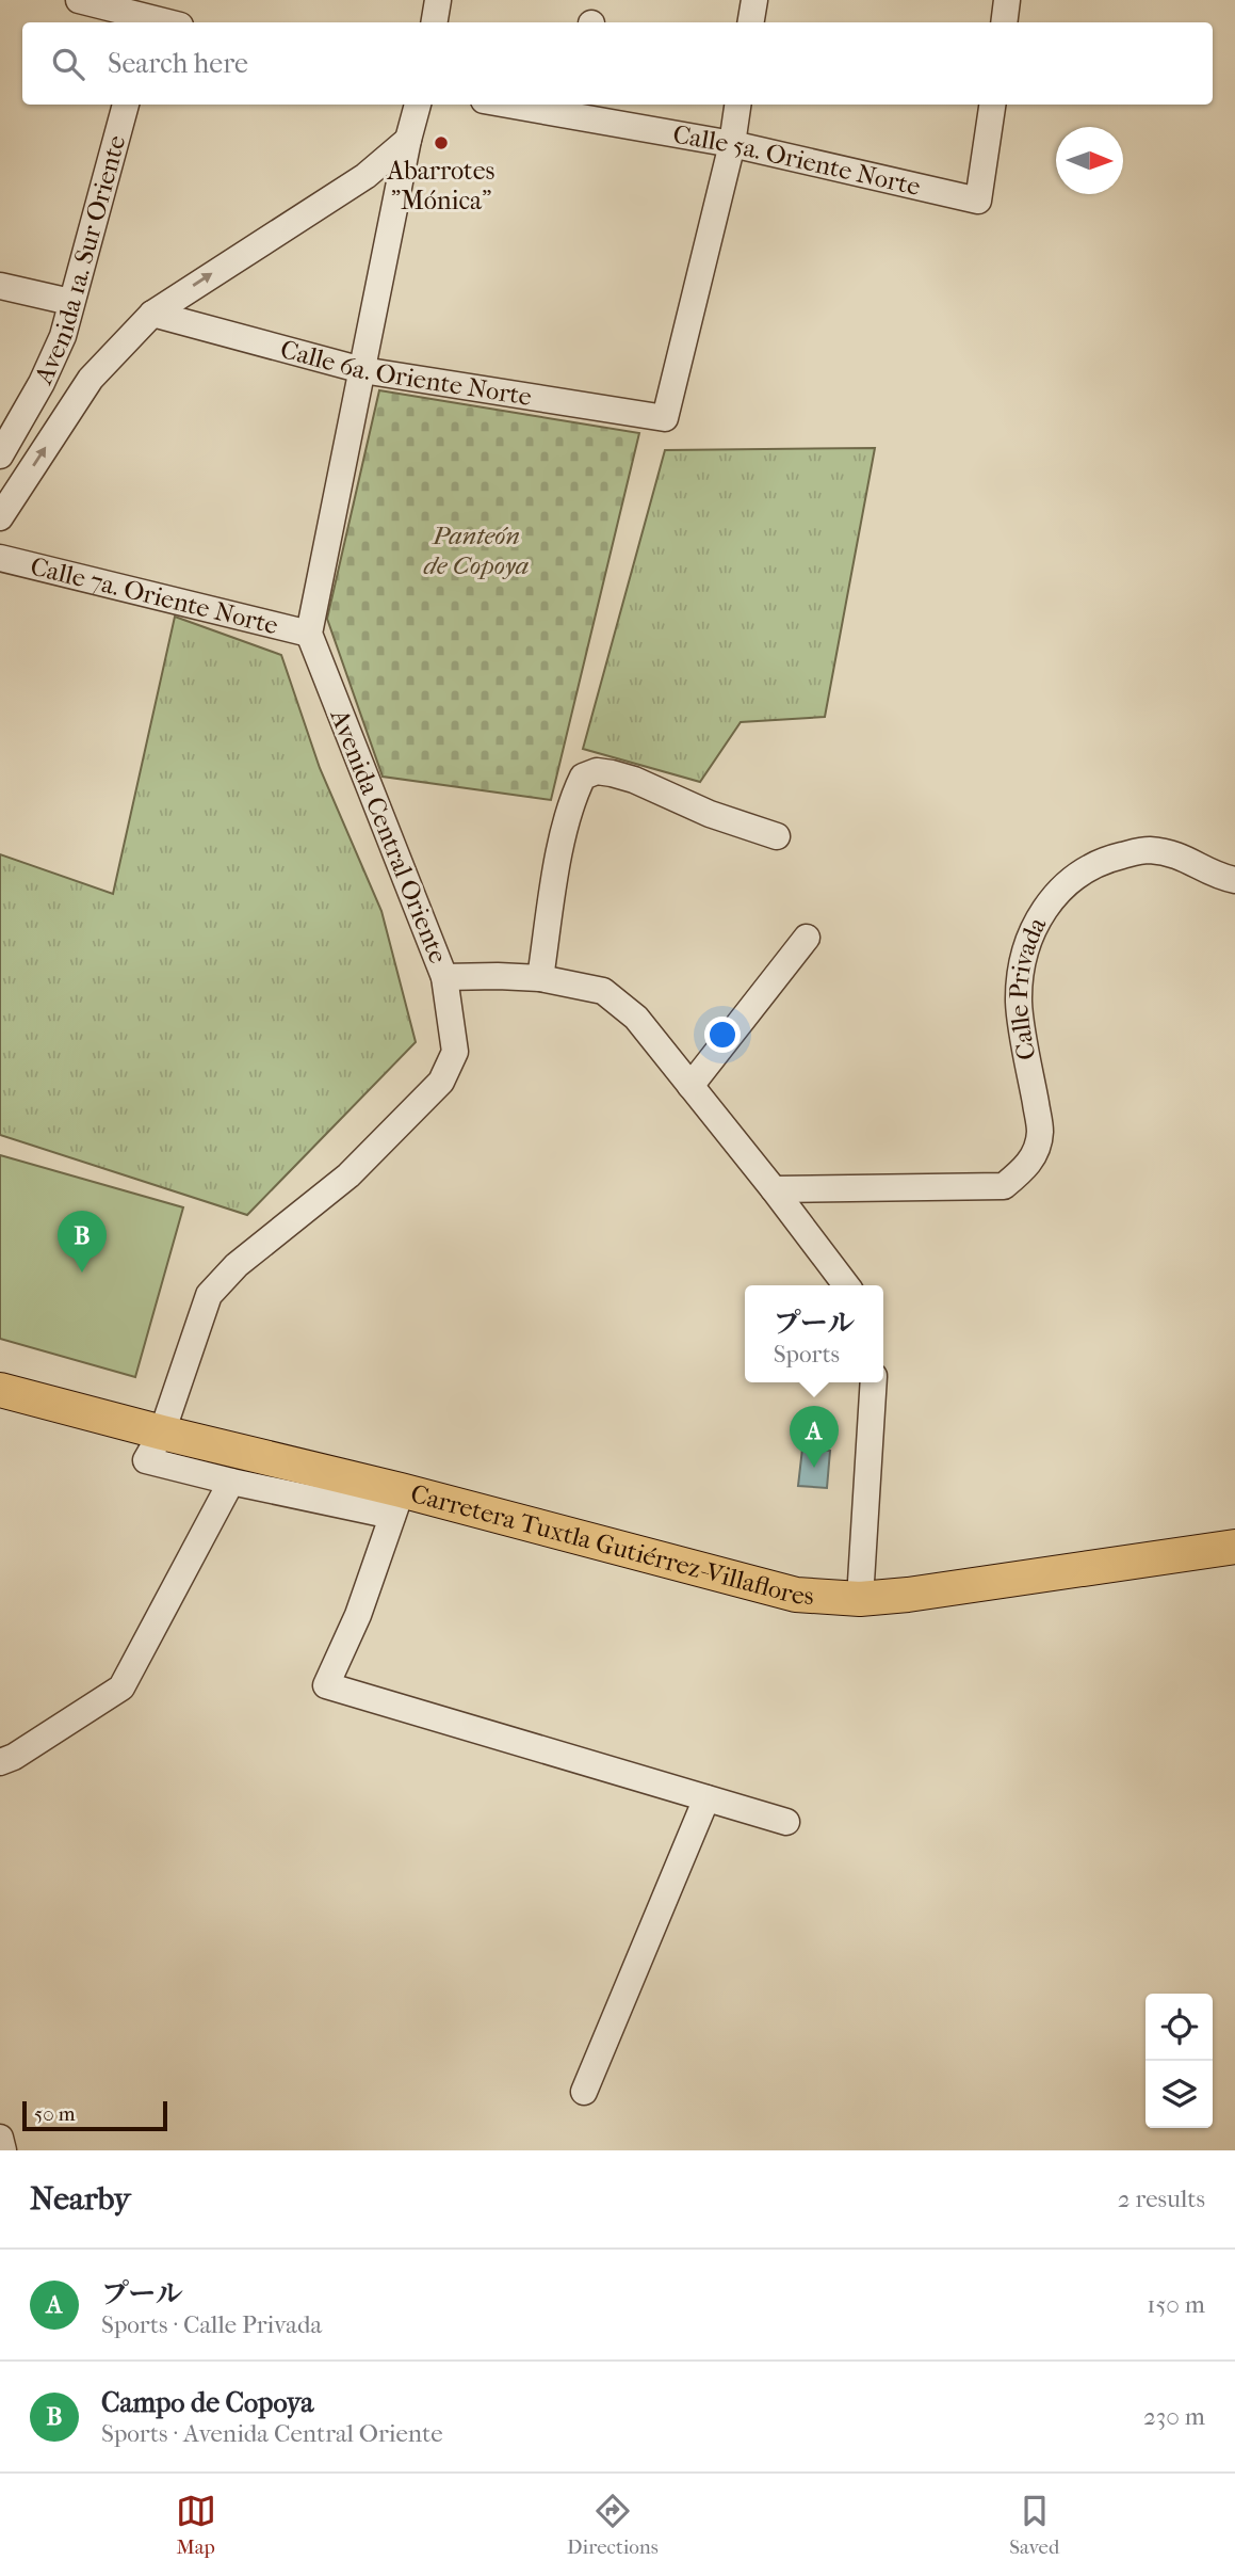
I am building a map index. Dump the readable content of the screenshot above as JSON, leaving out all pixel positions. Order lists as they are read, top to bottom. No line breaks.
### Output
{"streets":{"main road":["Carretera Tuxtla Gutiérrez-Villaflores"],"street":["Calle 5a. Oriente Norte","Avenida 1a. Sur Oriente","Calle 6a. Oriente Norte","Calle 7a. Oriente Norte","Avenida Central Oriente","Calle Privada"]},"crossings":[["Calle 5a. Oriente Norte","Calle 6a. Oriente Norte"],["Calle 7a. Oriente Norte","Avenida Central Oriente"],["Avenida Central Oriente","Carretera Tuxtla Gutiérrez-Villaflores"]],"parks":["Panteón de Copoya"],"places":["Abarrotes \"Mónica\""],"scale_bar":"50 m","north":"right","page":{"search":"Search here","pins":["B","A"],"popup":["プール","Sports"],"scale":"50 m","heading":["Nearby","2 results"],"list":[{"mark":"A","name":"プール","note":"Sports · Calle Privada","value":"150 m"},{"mark":"B","name":"Campo de Copoya","note":"Sports · Avenida Central Oriente","value":"230 m"}],"nav":["Map","Directions","Saved"]}}
